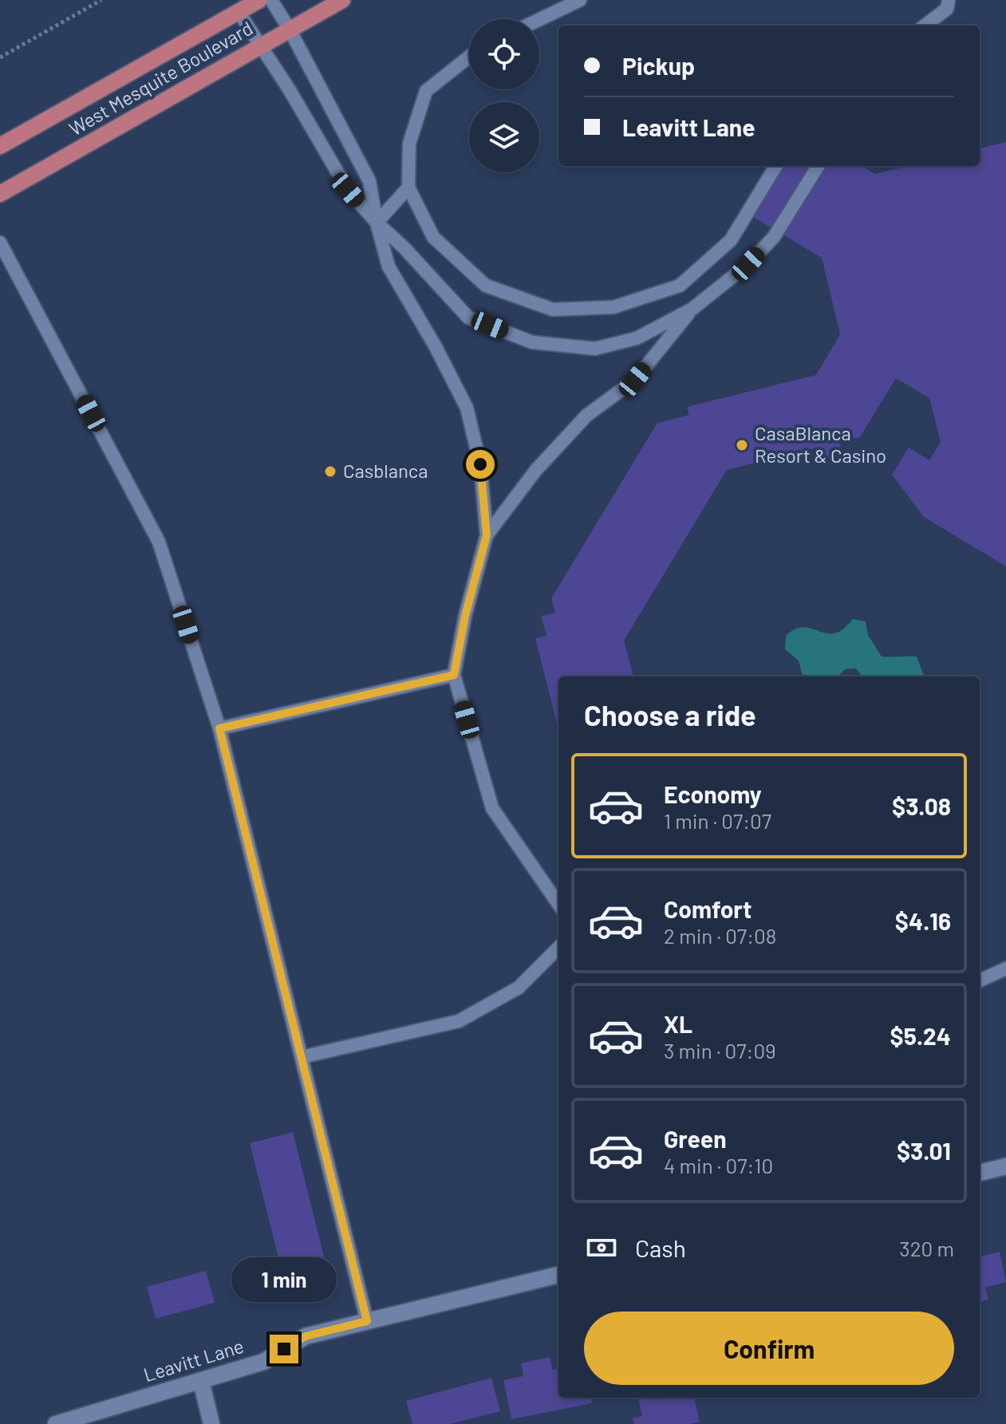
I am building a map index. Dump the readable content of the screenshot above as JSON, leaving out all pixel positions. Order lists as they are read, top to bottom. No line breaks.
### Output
{"streets":{"main road":["West Mesquite Boulevard"],"street":["Leavitt Lane"]},"places":["CasaBlanca Resort & Casino","Casblanca"],"page":{"banner":["Pickup","Leavitt Lane"],"heading":"Choose a ride","list":[{"name":"Economy","note":"1 min · 07:07","value":"$3.08"},{"name":"Comfort","note":"2 min · 07:08","value":"$4.16"},{"name":"XL","note":"3 min · 07:09","value":"$5.24"},{"name":"Green","note":"4 min · 07:10","value":"$3.01"}],"pay":["Cash","320 m"],"bubble":"1 min","buttons":"Confirm"}}
